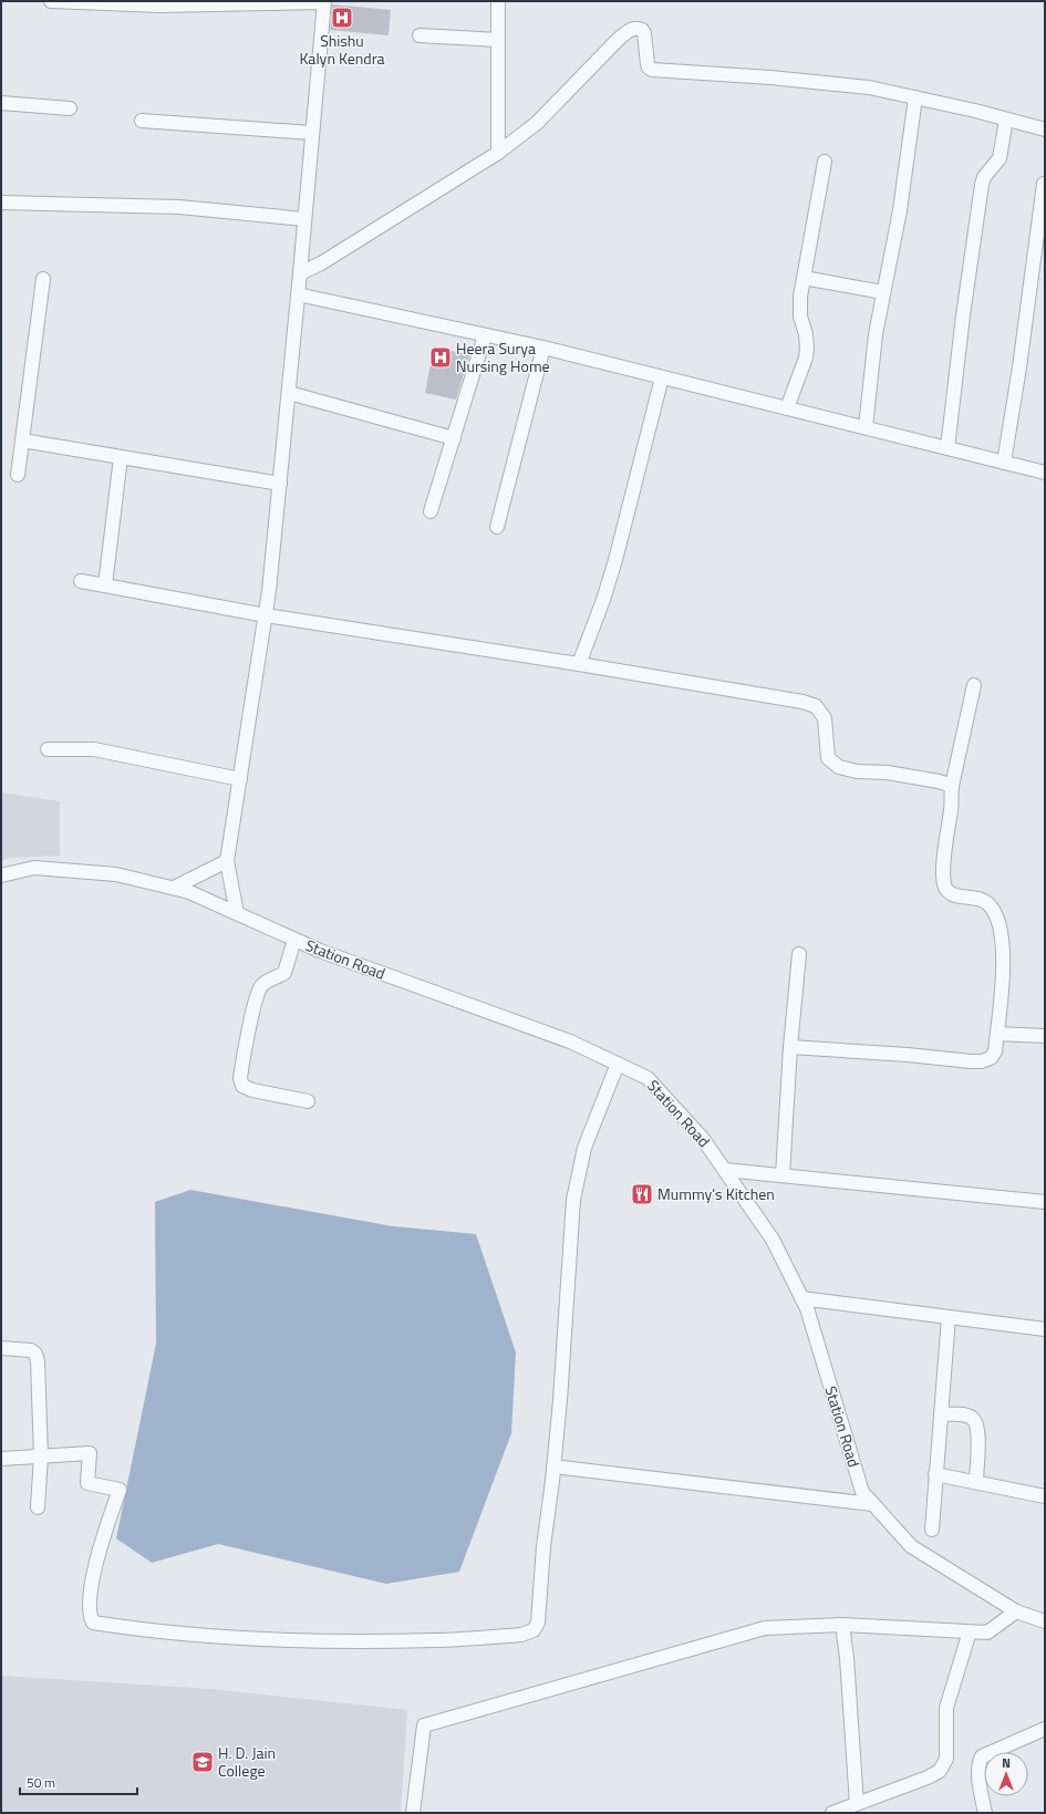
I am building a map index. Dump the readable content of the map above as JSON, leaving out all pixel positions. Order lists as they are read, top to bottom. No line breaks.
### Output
{"streets":{"street":["Station Road"]},"places":{"hospital":["Shishu Kalyn Kendra","Heera Surya Nursing Home"],"restaurant":["Mummy's Kitchen"],"school or university":["H. D. Jain College"]},"scale_bar":"50 m","north":"top"}
